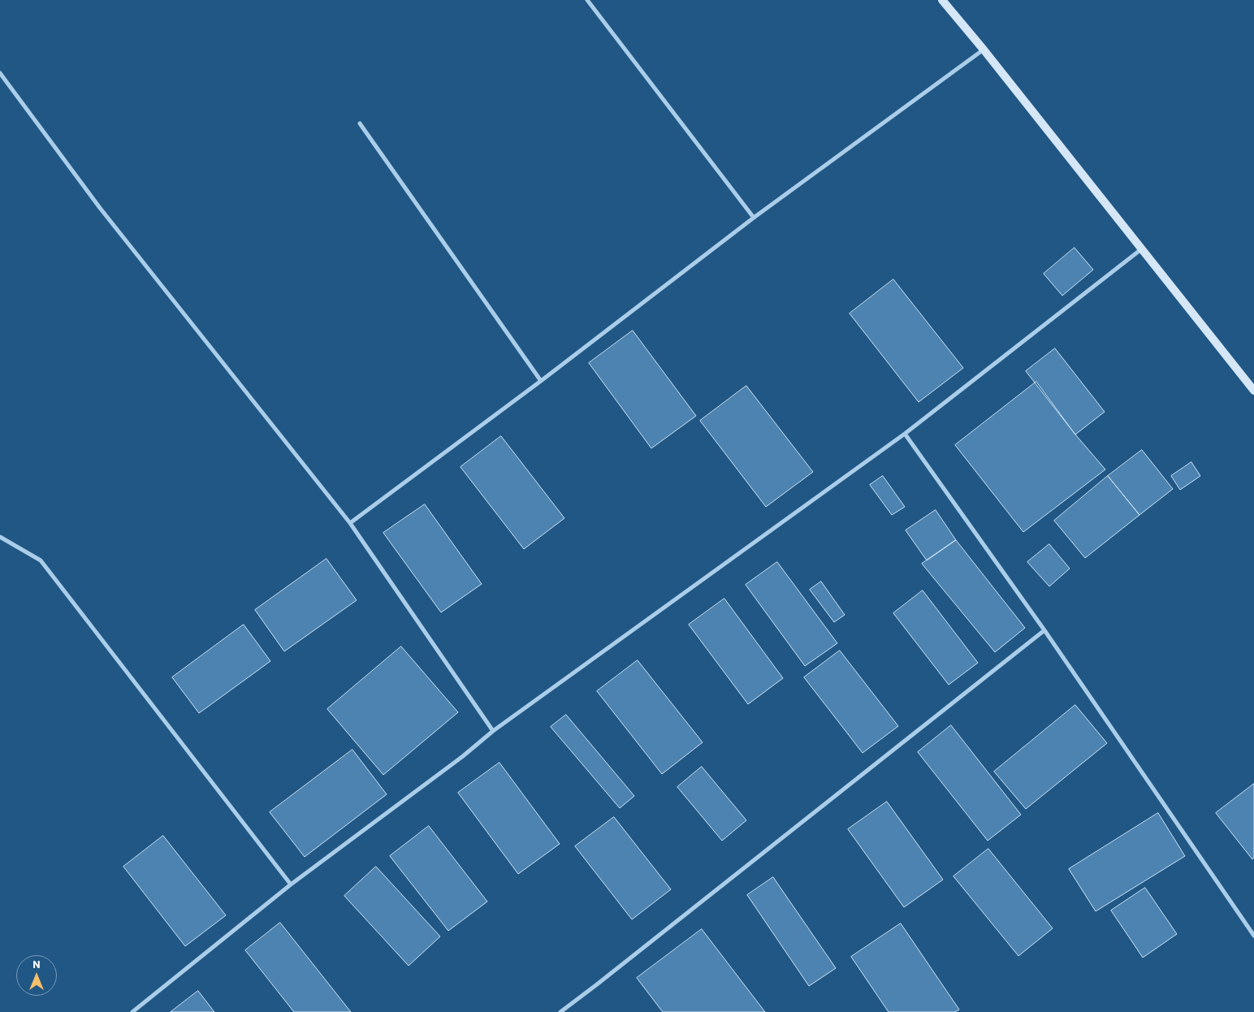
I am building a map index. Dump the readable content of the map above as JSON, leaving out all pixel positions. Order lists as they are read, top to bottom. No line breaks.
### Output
{"north":"top"}
